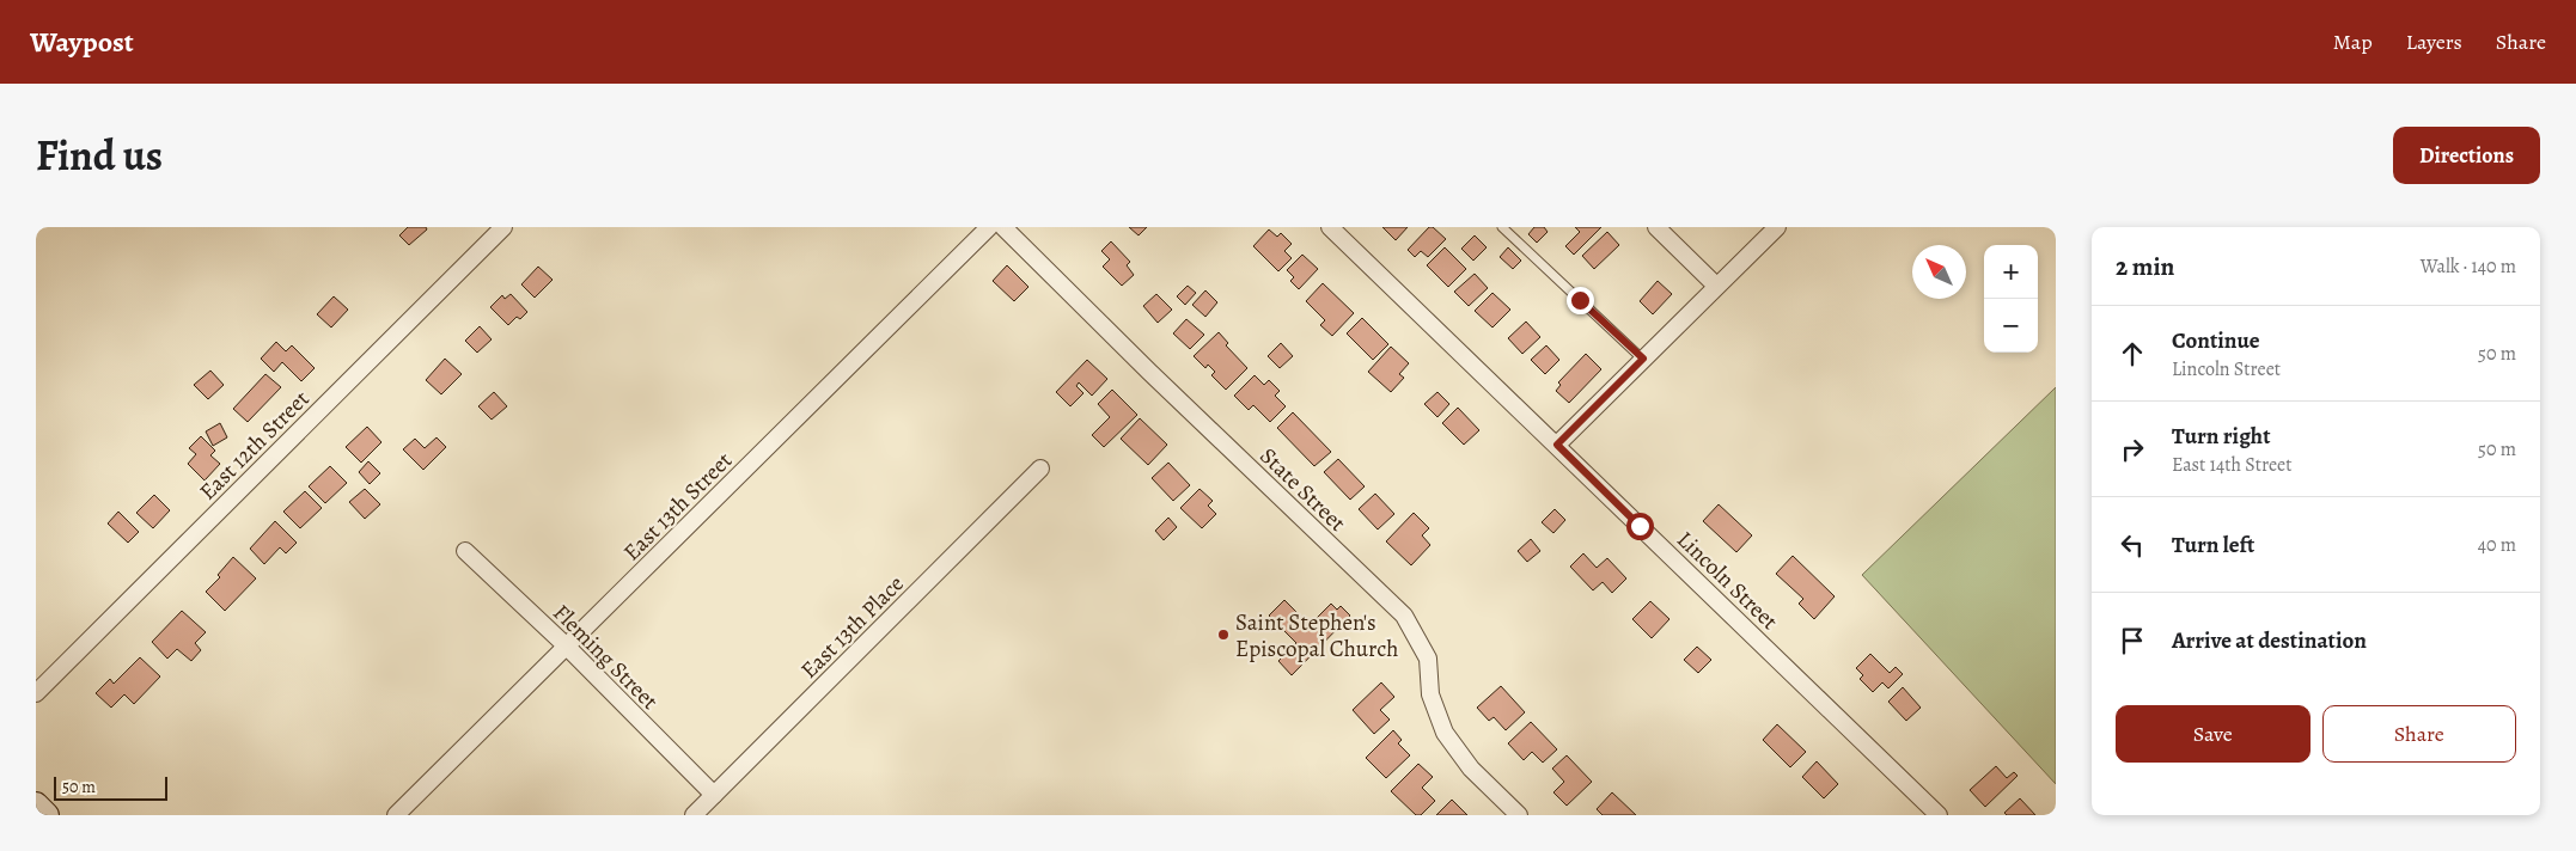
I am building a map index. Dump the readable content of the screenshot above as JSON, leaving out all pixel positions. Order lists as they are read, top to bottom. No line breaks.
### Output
{"streets":{"street":["East 12th Street","State Street","East 13th Street","Lincoln Street","East 13th Place","Fleming Street"]},"crossings":[["East 13th Street","Fleming Street"],["East 13th Place","Fleming Street"]],"places":["Saint Stephen's Episcopal Church"],"scale_bar":"50 m","north":"top left","page":{"header":"Waypost","nav":["Map","Layers","Share"],"title":"Find us","buttons":["Directions",["Save","Share"]],"heading":["2 min","Walk · 140 m"],"map_buttons":["+","−"],"list":[["Continue","Lincoln Street","50 m"],["Turn right","East 14th Street","50 m"],["Turn left","40 m"],"Arrive at destination"],"scale":"50 m"}}
